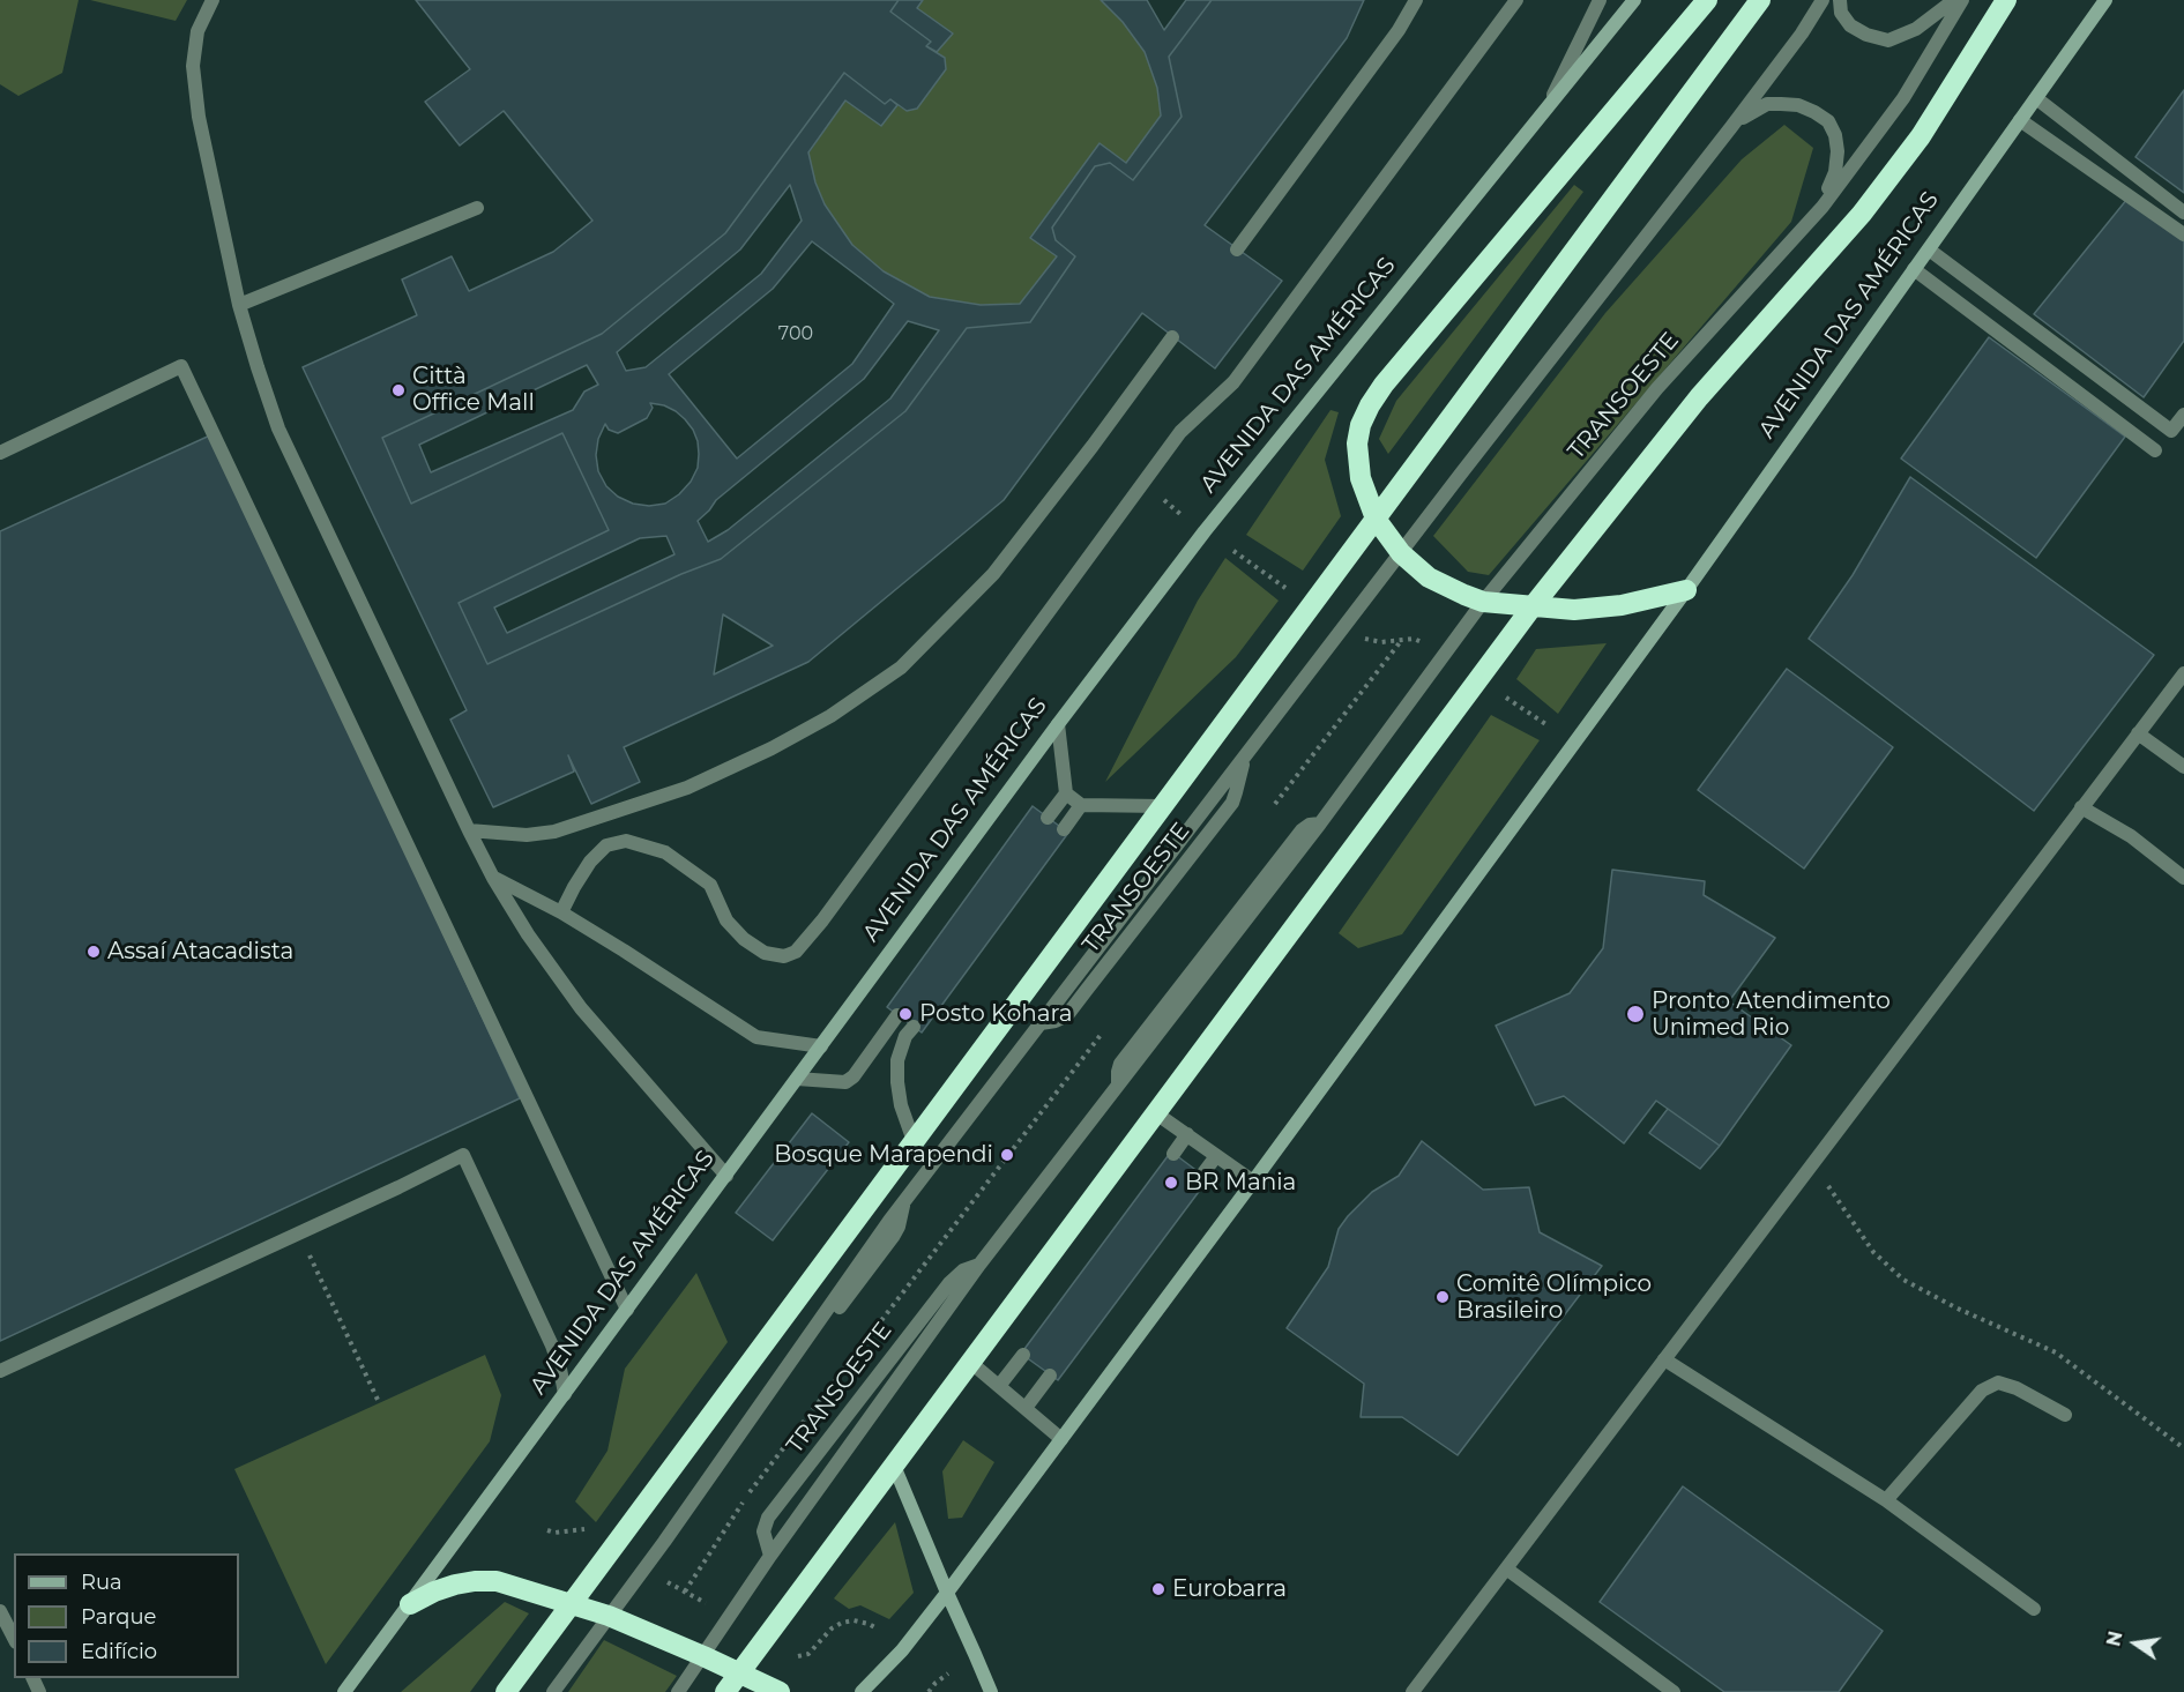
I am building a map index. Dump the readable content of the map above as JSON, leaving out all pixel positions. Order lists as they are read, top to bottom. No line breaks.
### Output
{"streets":{"highway":["AVENIDA DAS AMÉRICAS"],"street":["TRANSOESTE"]},"places":["Città Office Mall","Assaí Atacadista","Posto Kohara","Pronto Atendimento Unimed Rio","Bosque Marapendi","BR Mania","Comitê Olímpico Brasileiro","Eurobarra"],"house_numbers":["700"],"legend":["Rua","Parque","Edifício"],"north":"left"}
